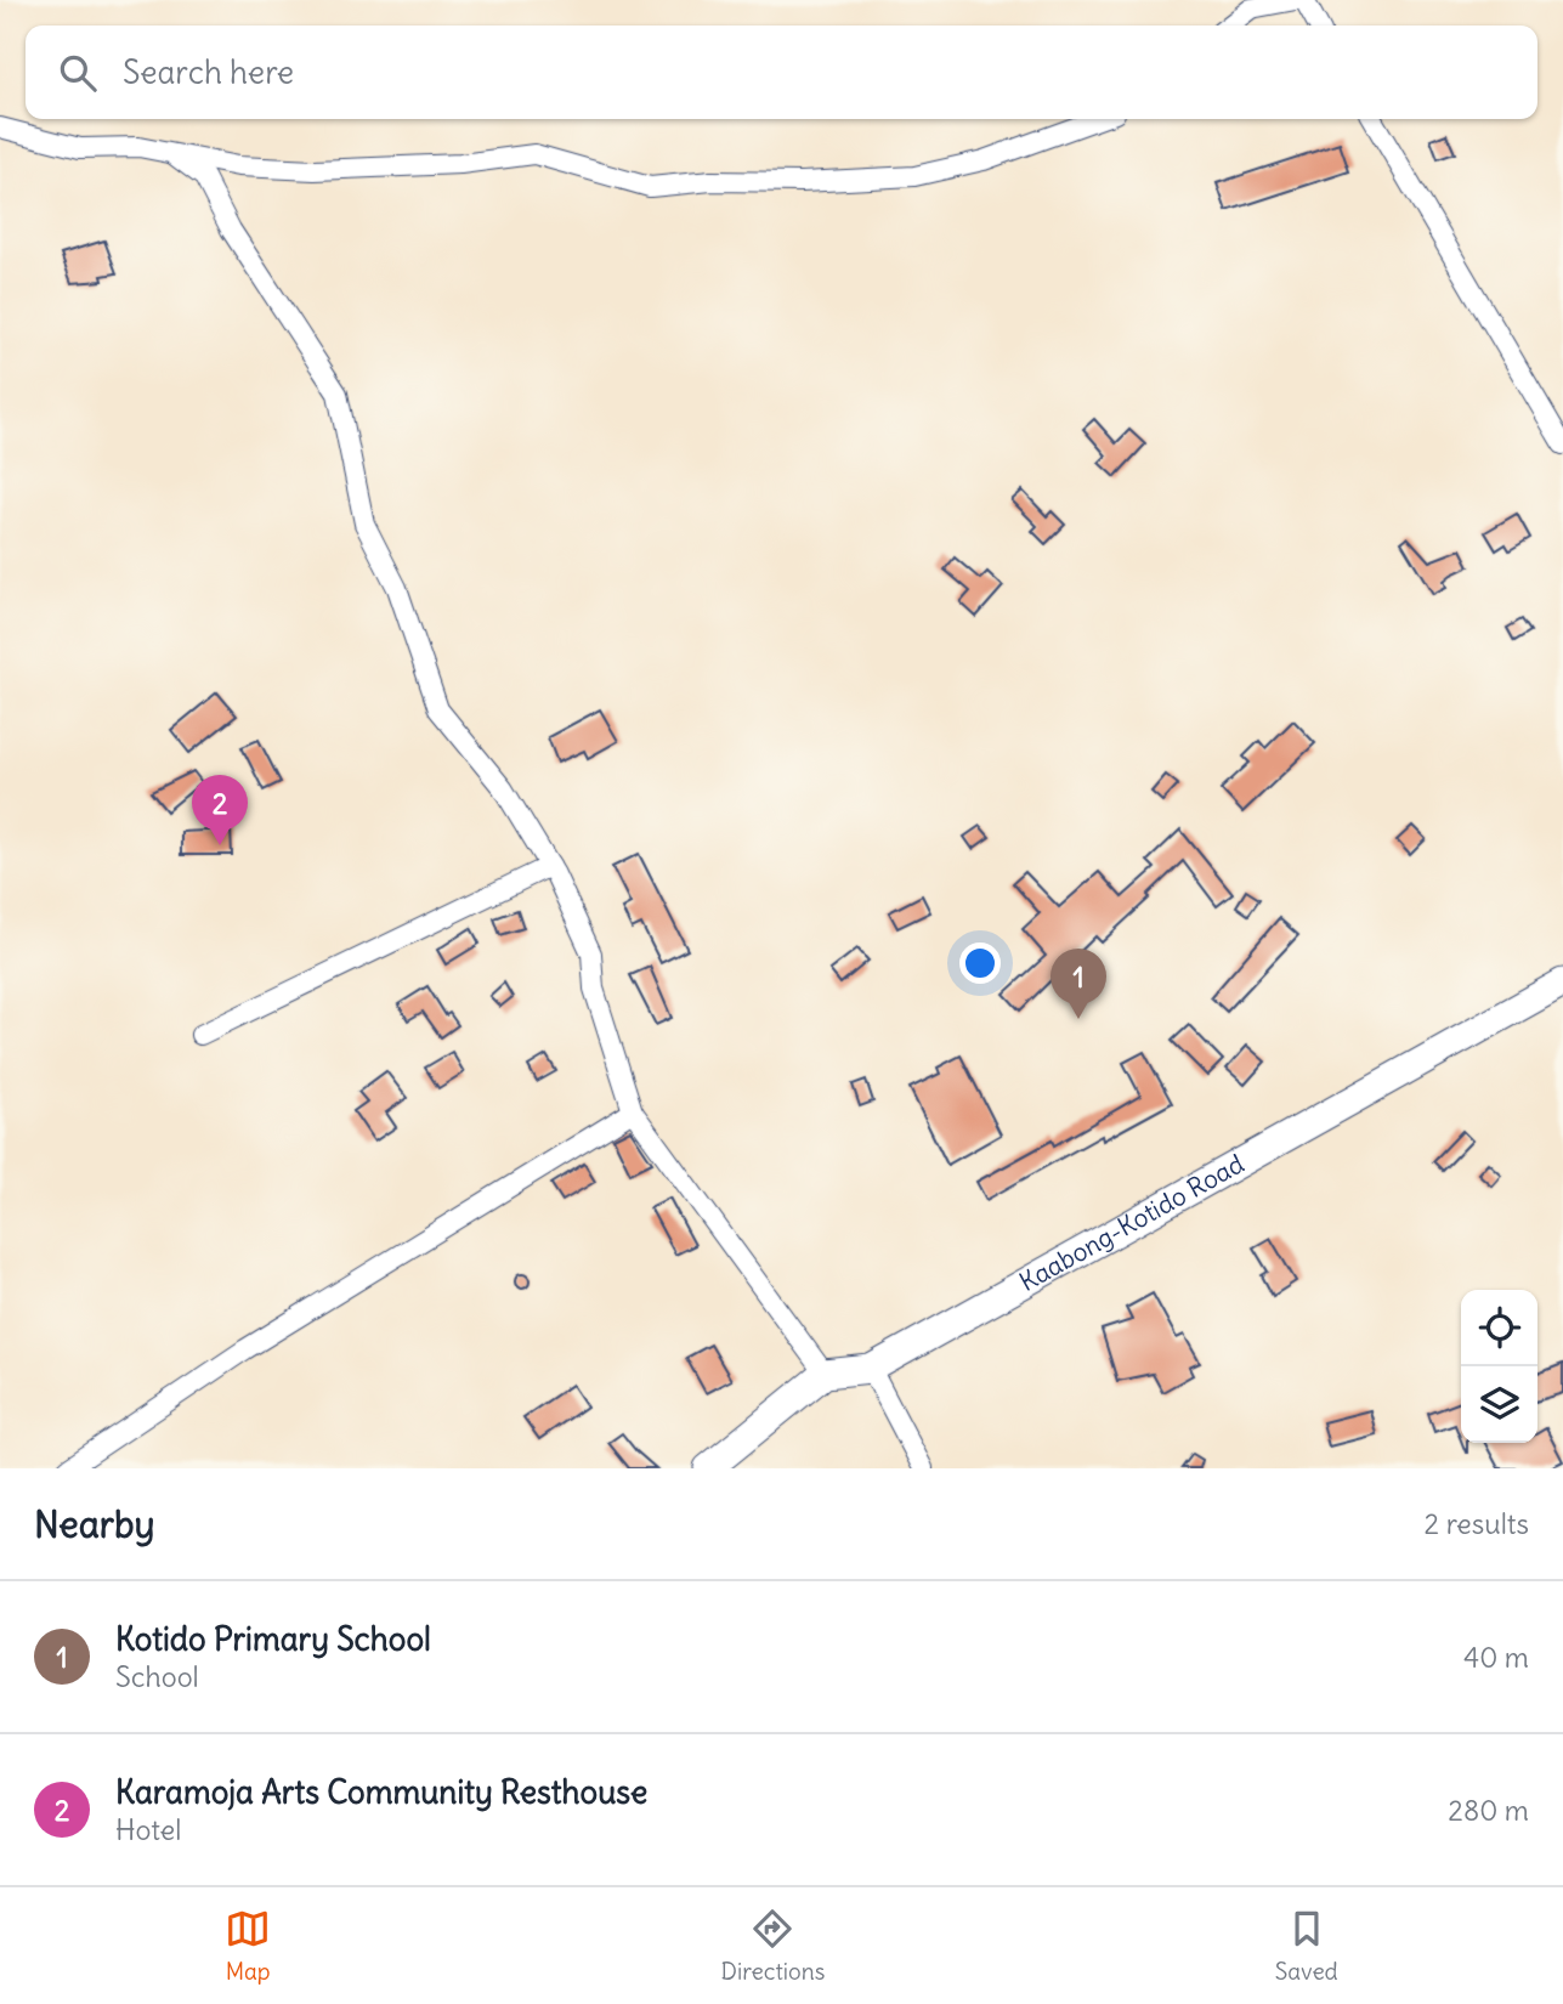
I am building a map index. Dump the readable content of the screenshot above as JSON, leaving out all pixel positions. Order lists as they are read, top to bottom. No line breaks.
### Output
{"streets":{"main road":["Kaabong-Kotido Road"]},"page":{"search":"Search here","pins":["2","1"],"heading":["Nearby","2 results"],"list":[{"mark":"1","name":"Kotido Primary School","note":"School","value":"40 m"},{"mark":"2","name":"Karamoja Arts Community Resthouse","note":"Hotel","value":"280 m"}],"nav":["Map","Directions","Saved"]}}
